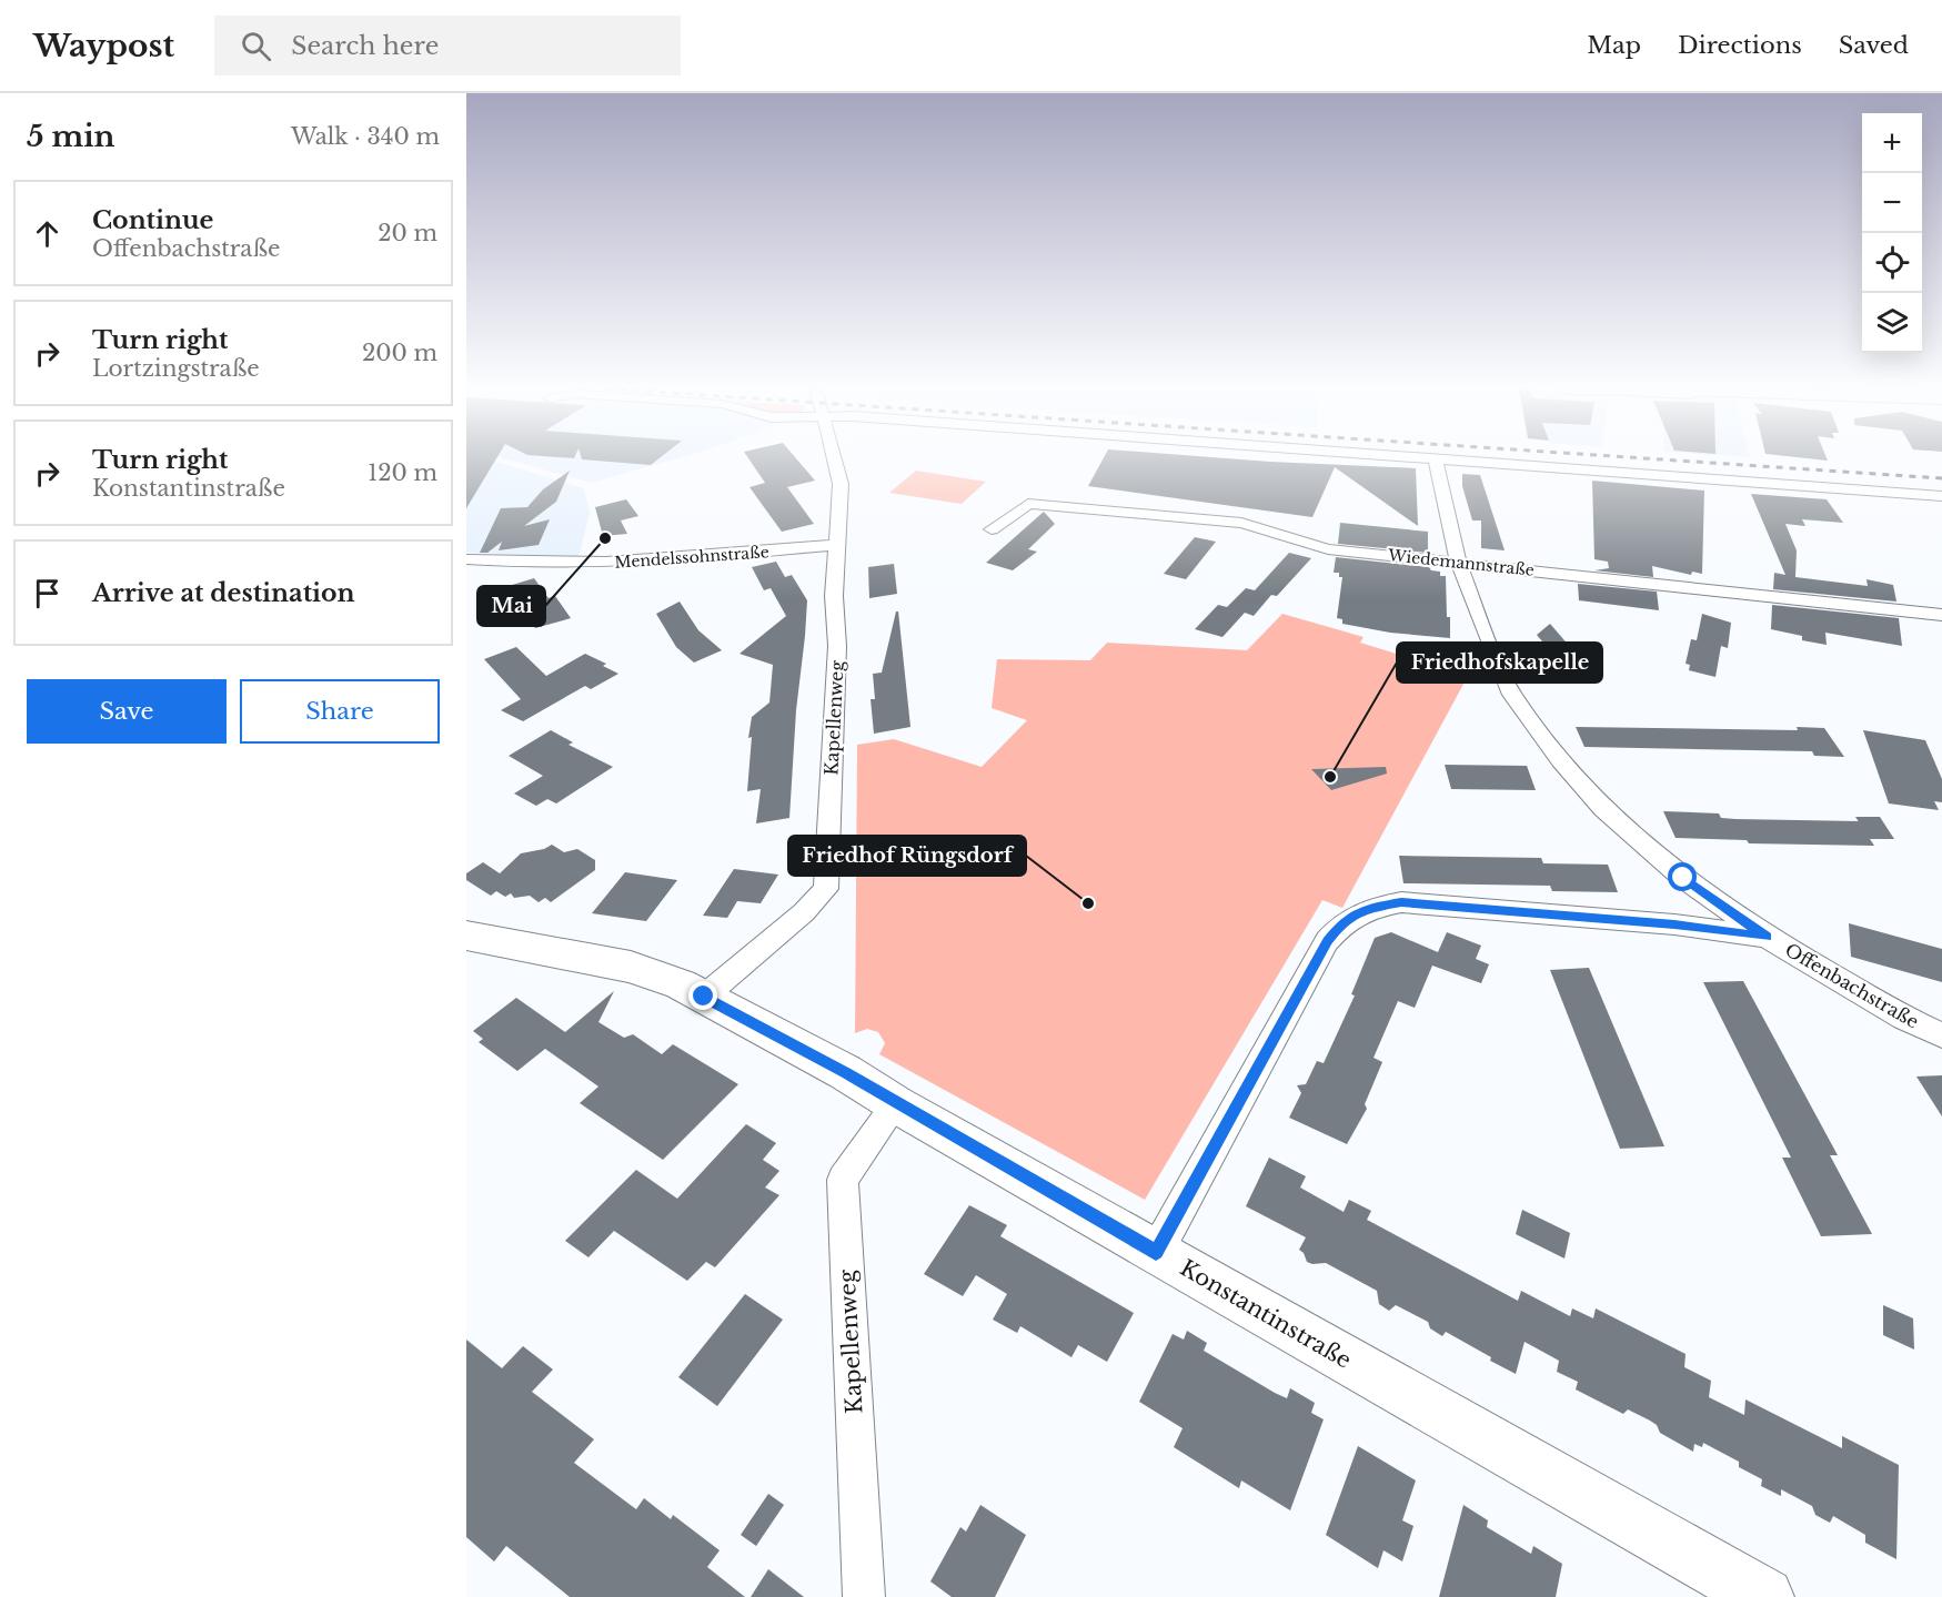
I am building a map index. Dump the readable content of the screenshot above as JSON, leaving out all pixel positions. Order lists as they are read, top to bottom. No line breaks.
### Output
{"streets":{"main road":["Konstantinstraße"],"street":["Mendelssohnstraße","Wiedemannstraße","Kapellenweg","Offenbachstraße"]},"crossings":[["Mendelssohnstraße","Kapellenweg"],["Wiedemannstraße","Offenbachstraße"],["Kapellenweg","Konstantinstraße"]],"places":["Mai","Friedhofskapelle","Friedhof Rüngsdorf"],"page":{"header":"Waypost","search":"Search here","nav":["Map","Directions","Saved"],"heading":["5 min","Walk · 340 m"],"map_buttons":["+","−"],"list":[["Continue","Offenbachstraße","20 m"],["Turn right","Lortzingstraße","200 m"],["Turn right","Konstantinstraße","120 m"],"Arrive at destination"],"buttons":["Save","Share"]}}
